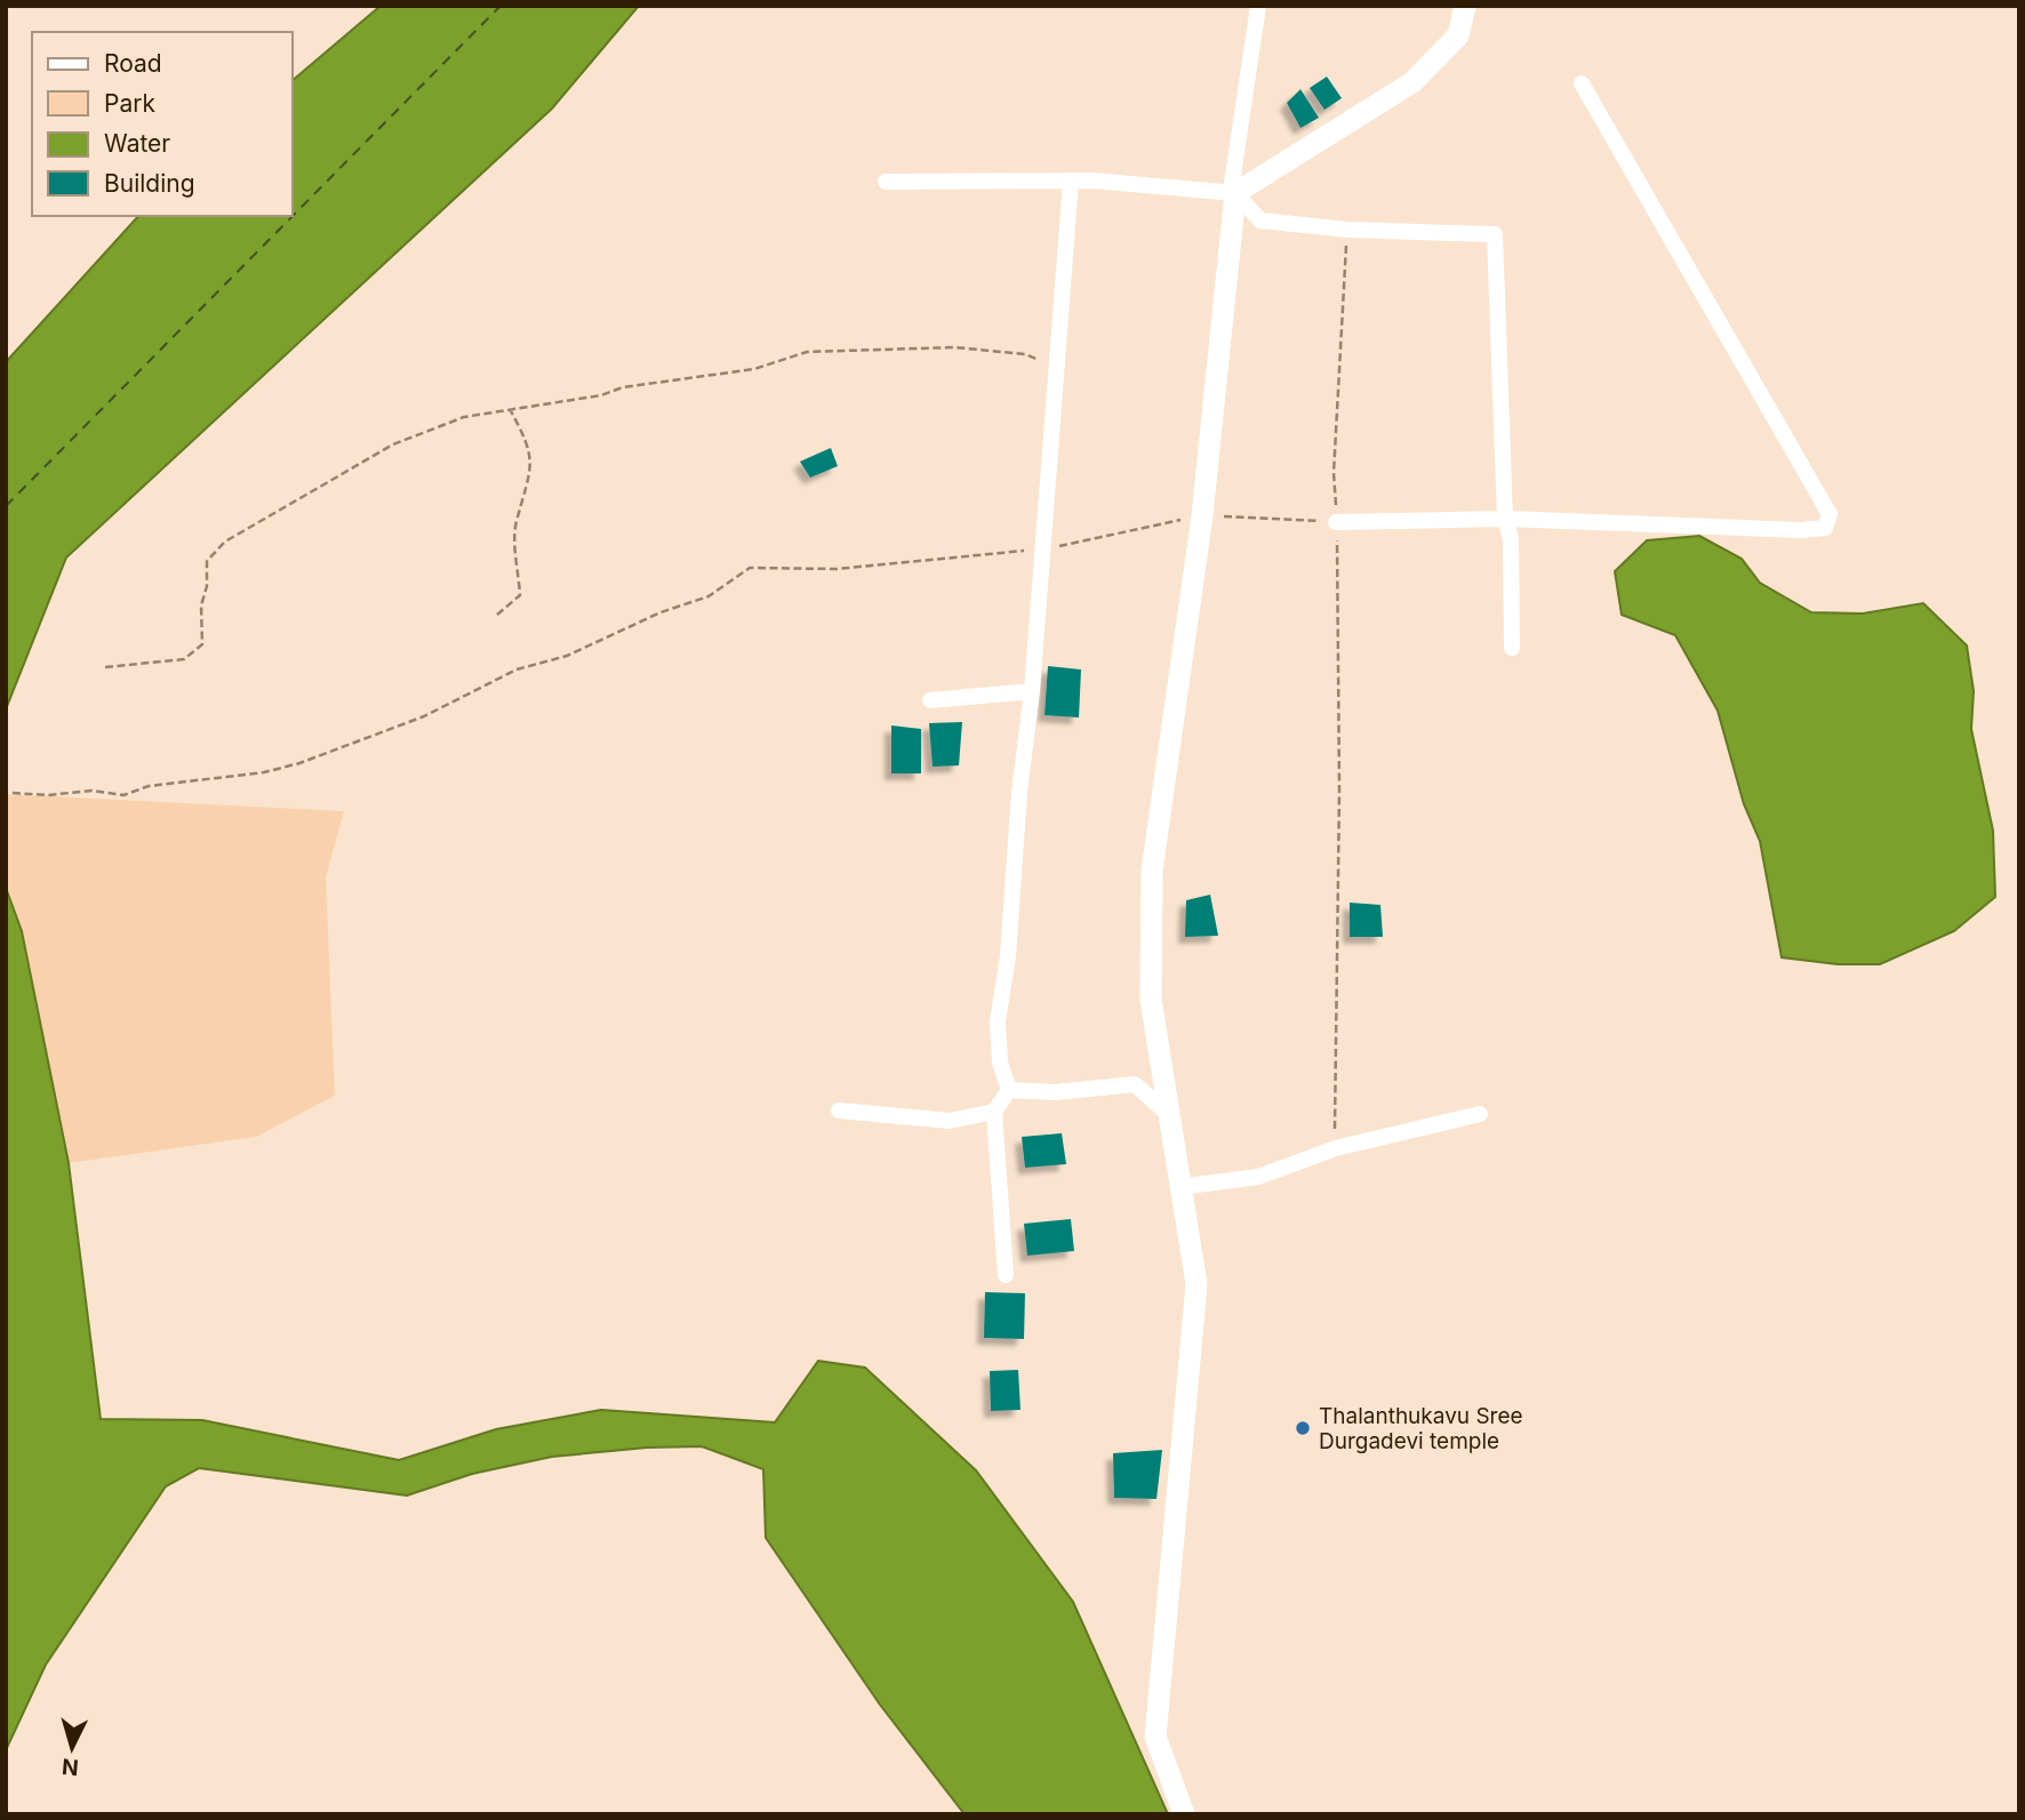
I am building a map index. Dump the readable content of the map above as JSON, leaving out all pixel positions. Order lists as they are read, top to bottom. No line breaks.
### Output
{"places":["Thalanthukavu Sree Durgadevi temple"],"legend":["Road","Park","Water","Building"],"north":"bottom"}
